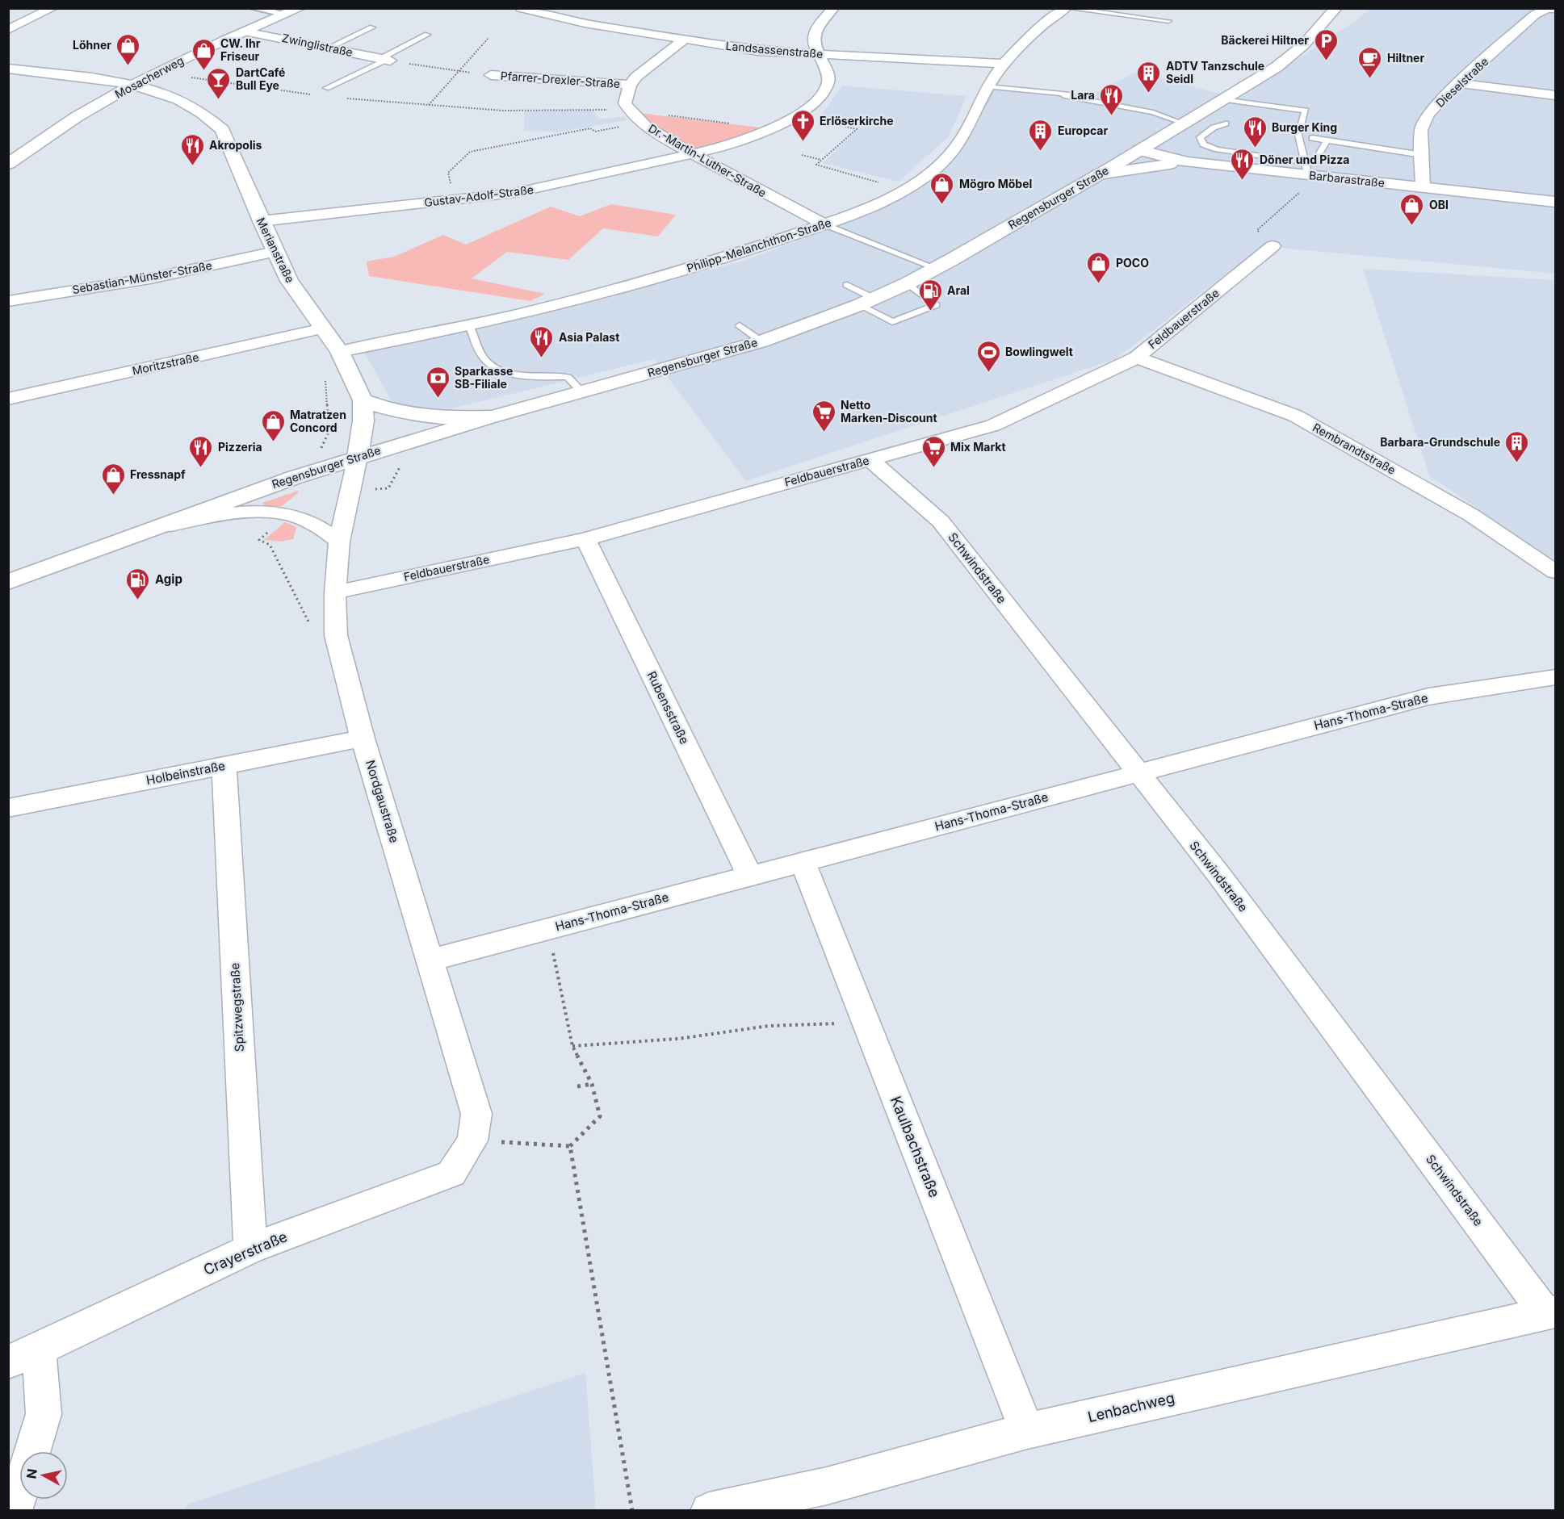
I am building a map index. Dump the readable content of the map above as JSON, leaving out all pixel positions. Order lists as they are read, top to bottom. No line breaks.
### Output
{"streets":{"street":["Zwinglistraße","Landsassenstraße","Mosacherweg","Pfarrer-Drexler-Straße","Dieselstraße","Dr.-Martin-Luther-Straße","Barbarastraße","Gustav-Adolf-Straße","Regensburger Straße","Philipp-Melanchthon-Straße","Merianstraße","Sebastian-Münster-Straße","Feldbauerstraße","Moritzstraße","Rembrandtstraße","Schwindstraße","Rubensstraße","Hans-Thoma-Straße","Holbeinstraße","Nordgaustraße","Spitzwegstraße","Kaulbachstraße","Crayerstraße","Lenbachweg"]},"crossings":[["Zwinglistraße","Mosacherweg"],["Landsassenstraße","Gustav-Adolf-Straße"],["Landsassenstraße","Philipp-Melanchthon-Straße"],["Mosacherweg","Merianstraße"],["Dieselstraße","Barbarastraße"],["Dr.-Martin-Luther-Straße","Gustav-Adolf-Straße"],["Dr.-Martin-Luther-Straße","Philipp-Melanchthon-Straße"],["Barbarastraße","Regensburger Straße"],["Gustav-Adolf-Straße","Merianstraße"],["Regensburger Straße","Merianstraße"],["Regensburger Straße","Nordgaustraße"],["Philipp-Melanchthon-Straße","Merianstraße"],["Merianstraße","Sebastian-Münster-Straße"],["Merianstraße","Moritzstraße"],["Merianstraße","Nordgaustraße"],["Feldbauerstraße","Rembrandtstraße"],["Feldbauerstraße","Schwindstraße"],["Feldbauerstraße","Rubensstraße"],["Feldbauerstraße","Nordgaustraße"],["Schwindstraße","Hans-Thoma-Straße"],["Schwindstraße","Lenbachweg"],["Rubensstraße","Hans-Thoma-Straße"],["Hans-Thoma-Straße","Nordgaustraße"],["Hans-Thoma-Straße","Kaulbachstraße"],["Holbeinstraße","Nordgaustraße"],["Holbeinstraße","Spitzwegstraße"],["Nordgaustraße","Crayerstraße"],["Spitzwegstraße","Crayerstraße"],["Kaulbachstraße","Lenbachweg"]],"places":{"parking":["Bäckerei Hiltner"],"shop":["Löhner","CW. Ihr Friseur","Mögro Möbel","OBI","POCO","Matratzen Concord","Fressnapf"],"cafe":["Hiltner"],"building":["ADTV Tanzschule Seidl","Europcar","Barbara-Grundschule"],"bar":["DartCafé Bull Eye"],"restaurant":["Lara","Burger King","Akropolis","Döner und Pizza","Asia Palast","Pizzeria"],"church":["Erlöserkirche"],"fuel station":["Aral","Agip"],"sports":["Bowlingwelt"],"bank":["Sparkasse SB-Filiale"],"supermarket":["Netto Marken-Discount","Mix Markt"]},"north":"left"}
